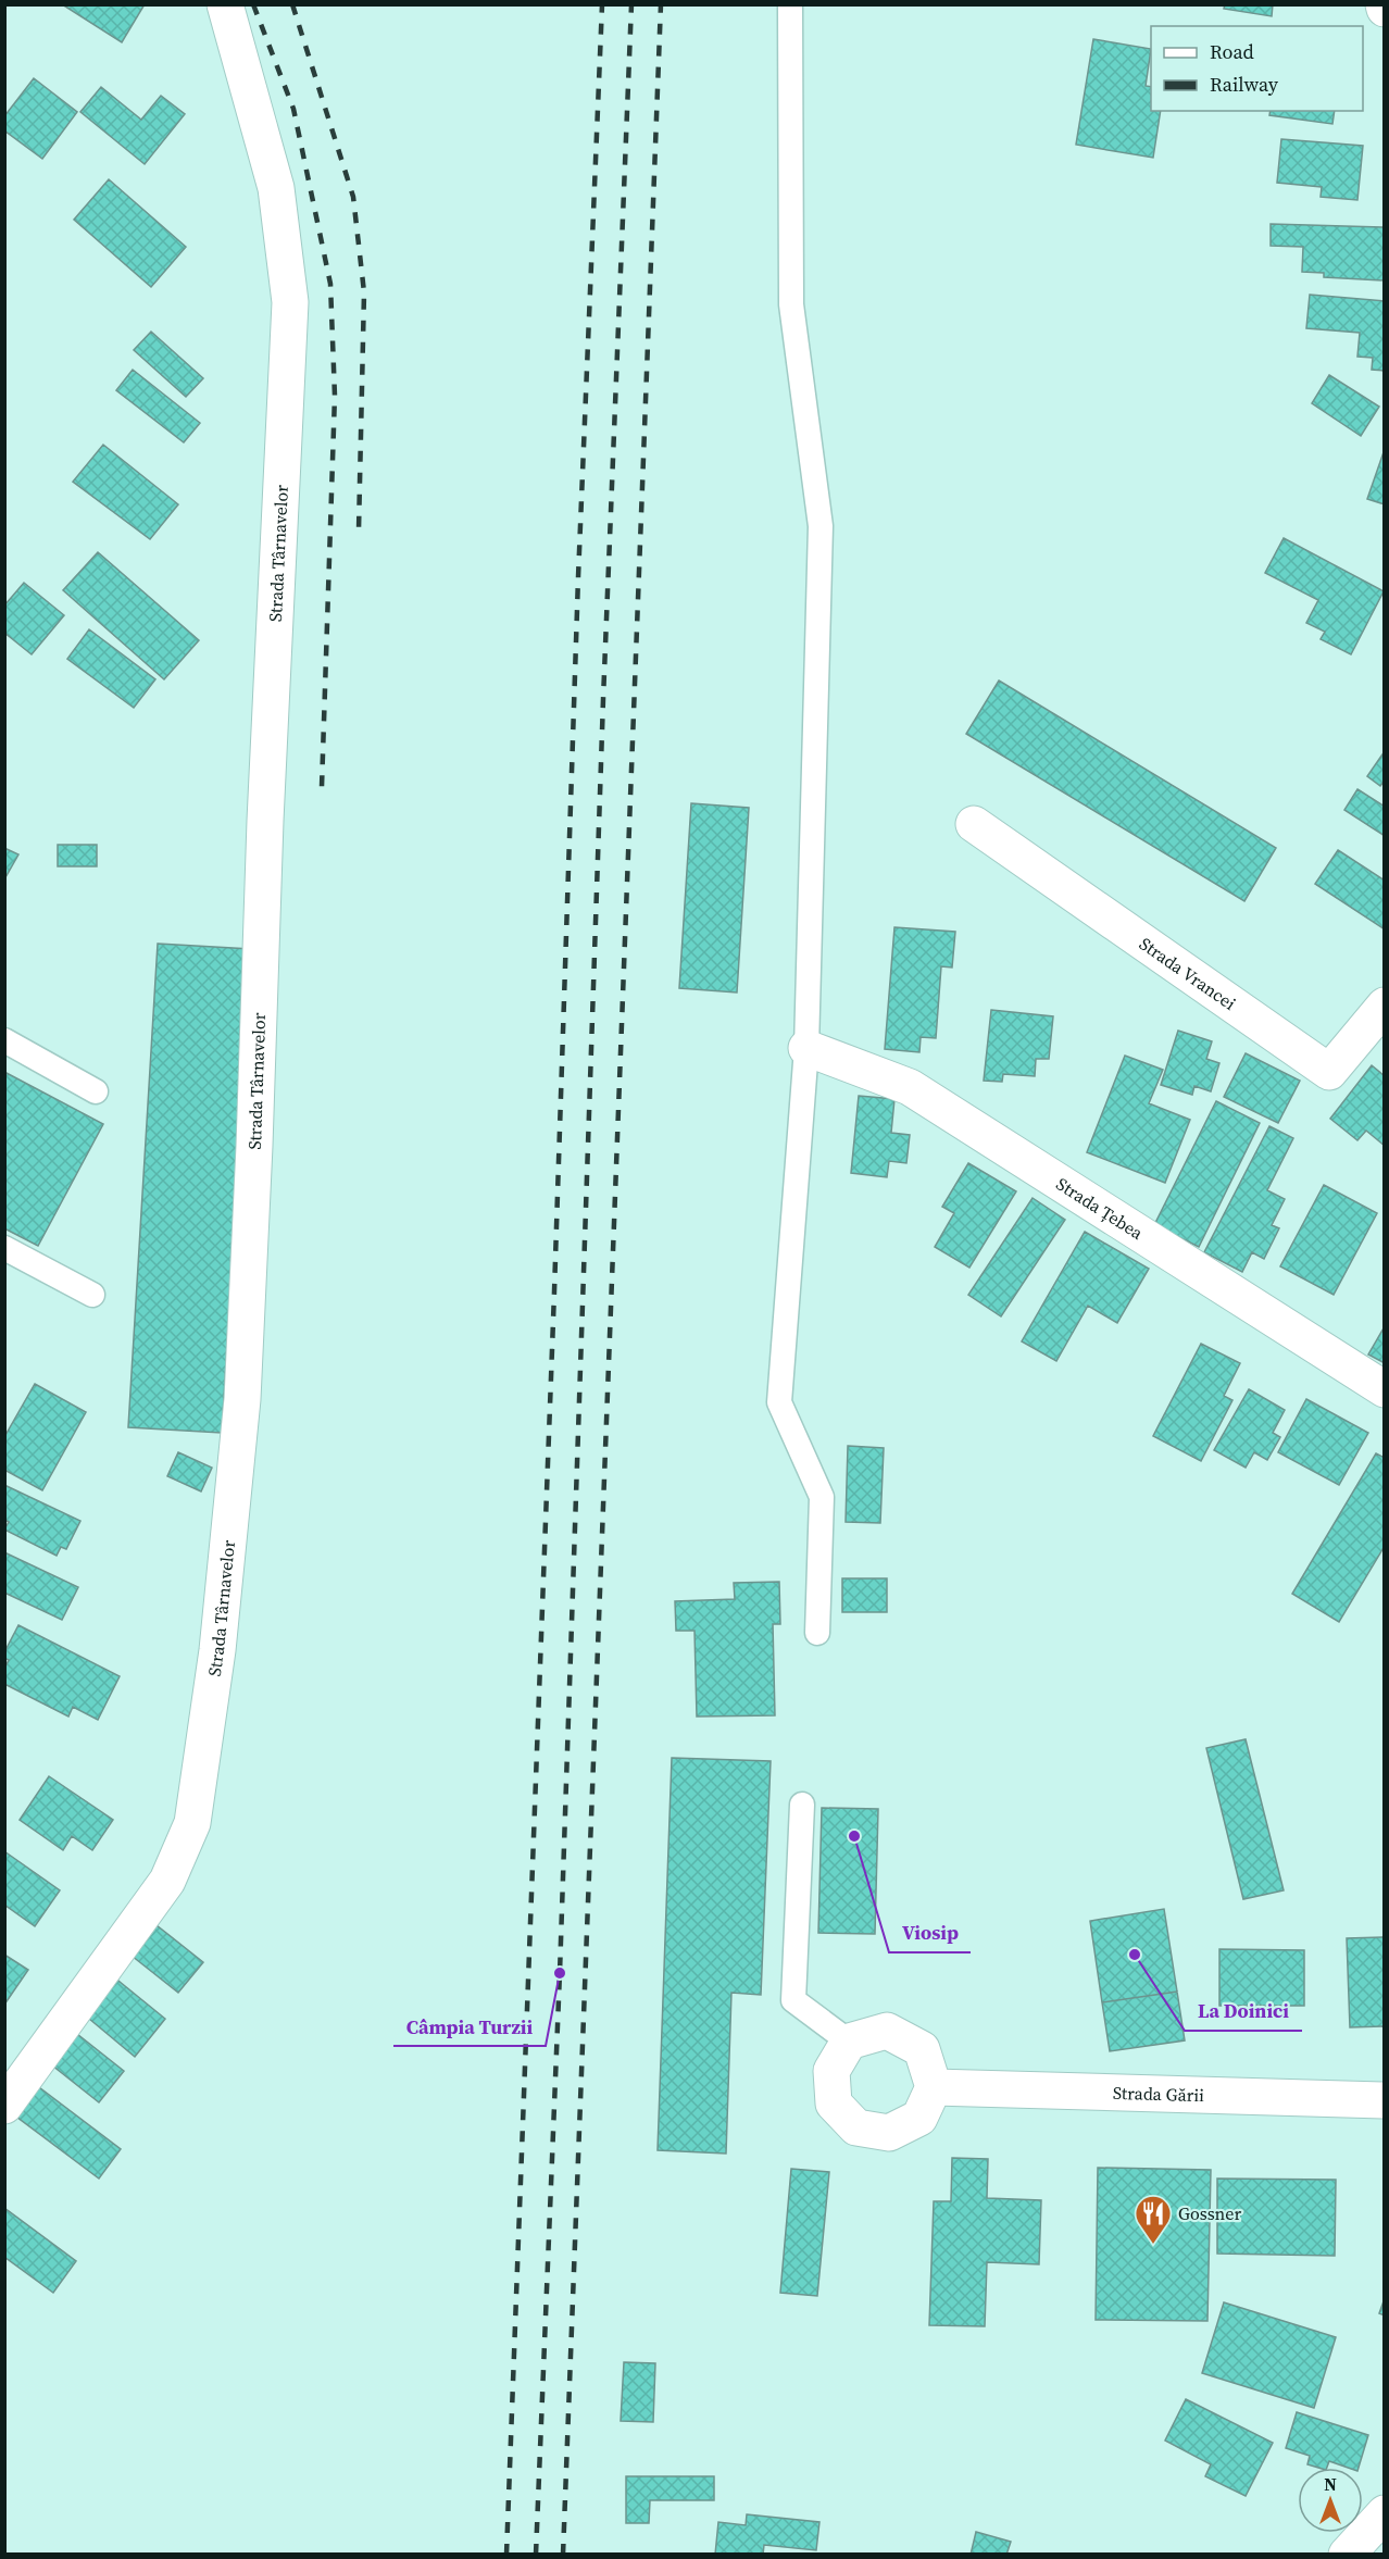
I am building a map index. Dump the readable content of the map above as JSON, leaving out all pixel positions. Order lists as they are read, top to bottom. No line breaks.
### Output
{"streets":{"street":["Strada Târnavelor","Strada Vrancei","Strada Țebea","Strada Gării"]},"places":{"other":["Viosip","La Doinici","Câmpia Turzii"],"restaurant":["Gossner"]},"legend":["Road","Railway"],"north":"top"}
